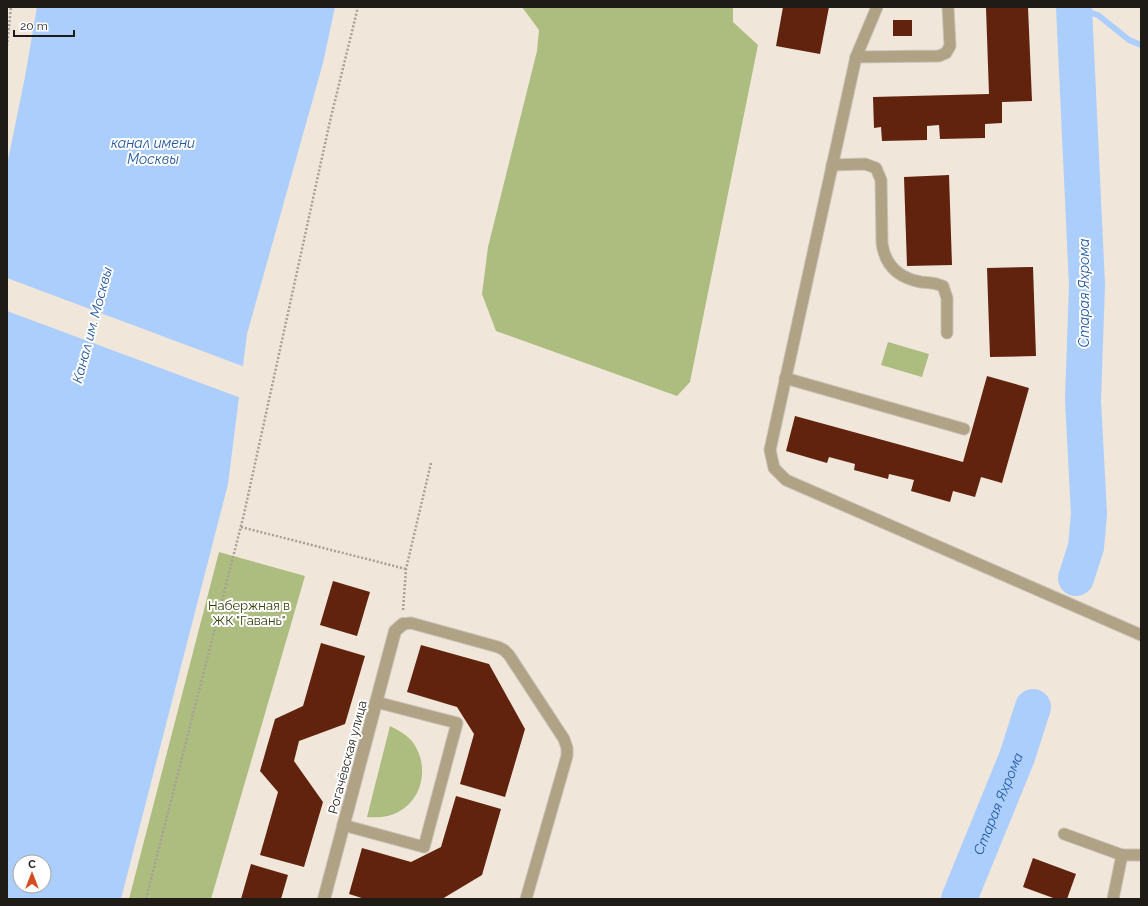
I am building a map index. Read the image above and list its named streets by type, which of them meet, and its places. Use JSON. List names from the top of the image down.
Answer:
{
  "streets": {
    "street": ["Рогачёвская улица"]
  },
  "water": ["канал имени Москвы", "Старая Яхрома", "Канал им. Москвы"],
  "parks": ["Набержная в ЖК \"Гавань\""],
  "scale_bar": "20 m",
  "north": "top"
}
